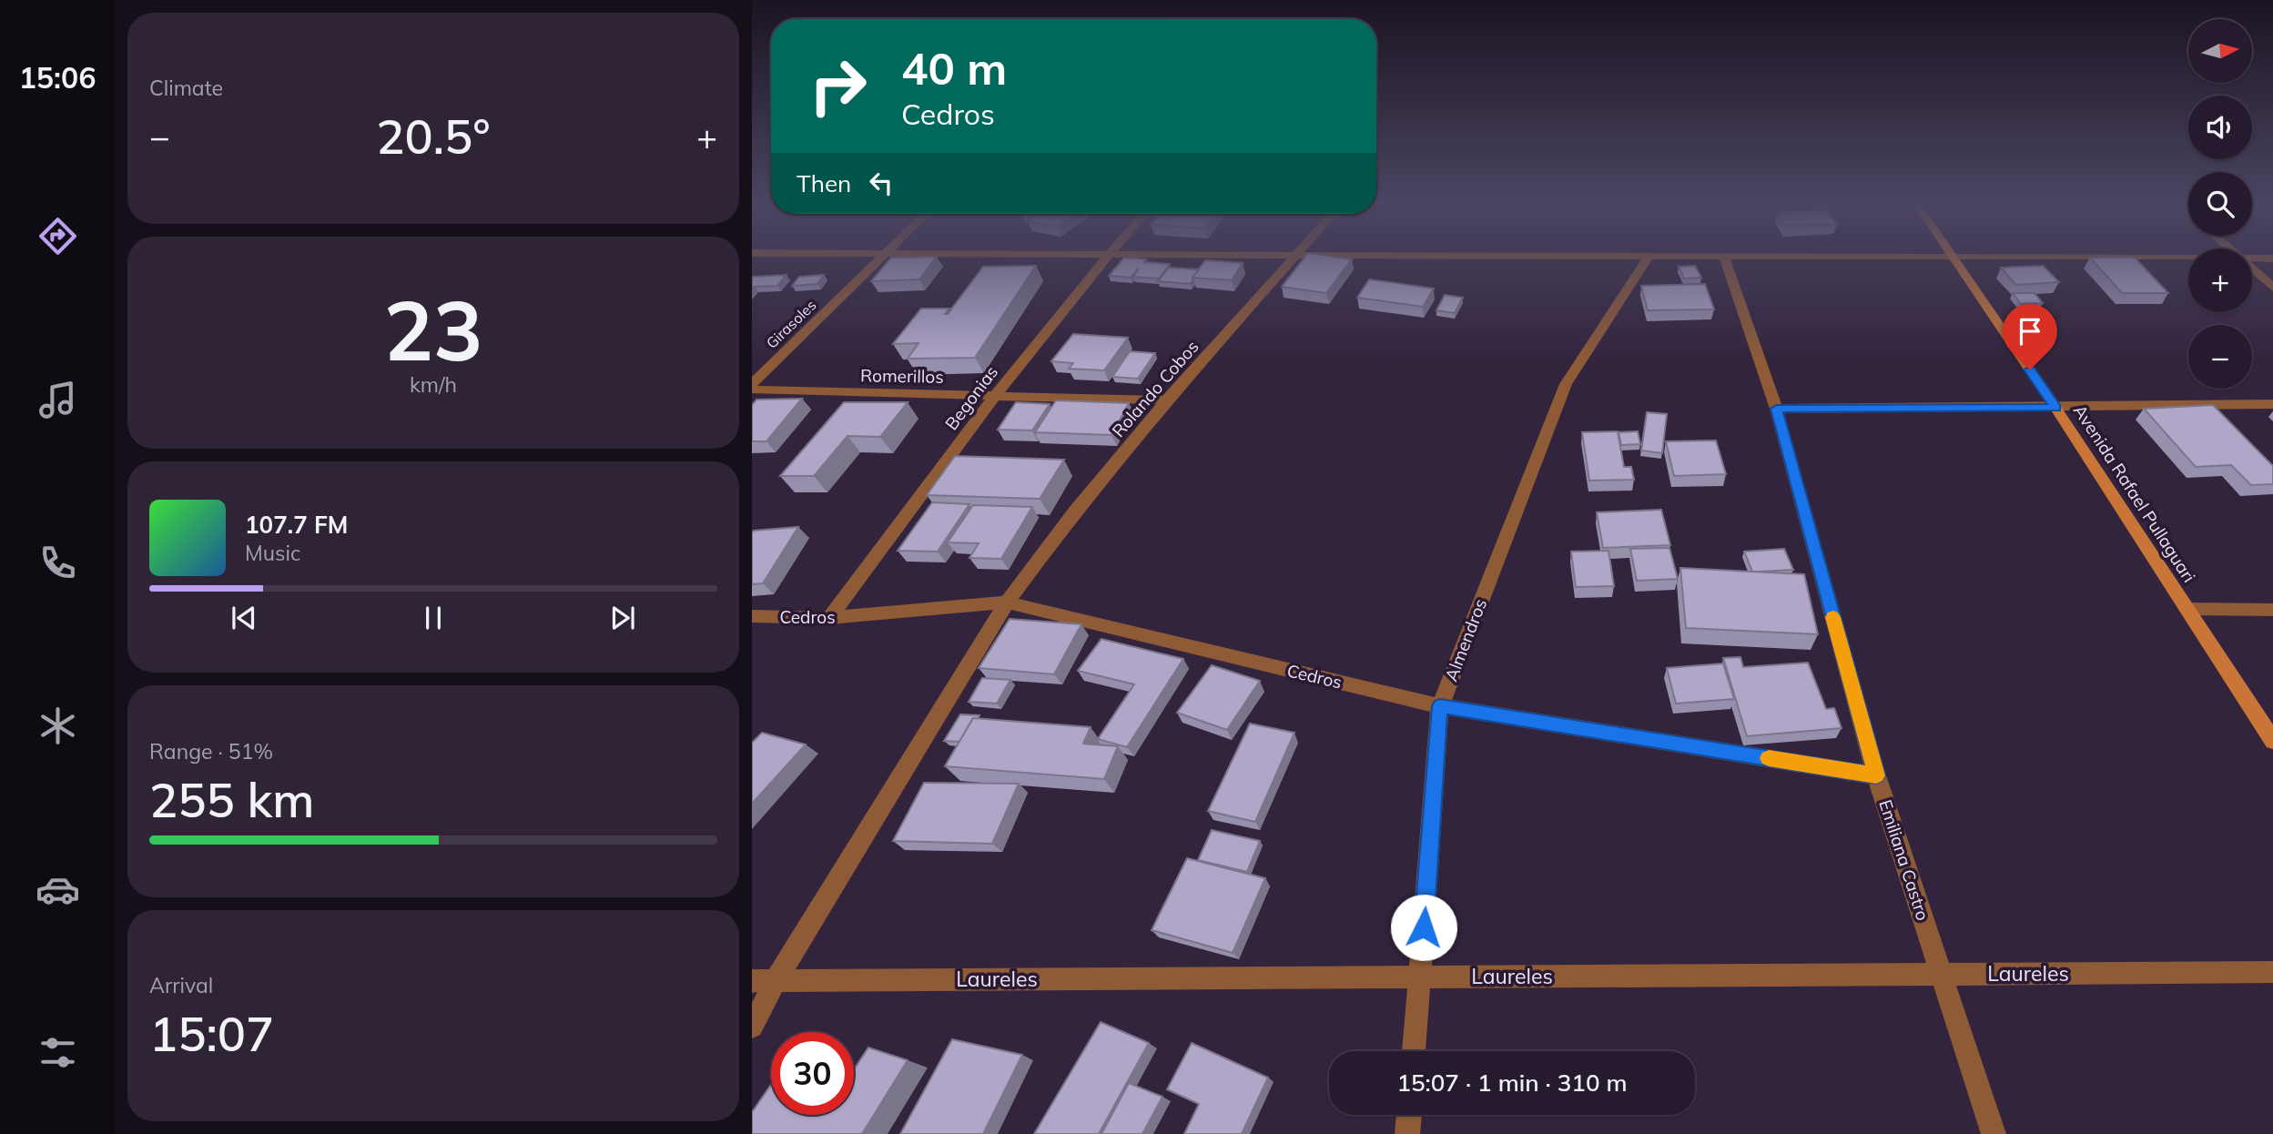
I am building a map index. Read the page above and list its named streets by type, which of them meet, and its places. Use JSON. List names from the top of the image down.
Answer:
{
  "streets": {
    "street": [
      "Girasoles",
      "Romerillos",
      "Rolando Cobos",
      "Begonias",
      "Avenida Rafael Pullaguari",
      "Cedros",
      "Almendros",
      "Emiliana Castro",
      "Laureles"
    ]
  },
  "crossings": [
    ["Romerillos", "Rolando Cobos"],
    ["Romerillos", "Begonias"],
    ["Rolando Cobos", "Cedros"],
    ["Rolando Cobos", "Laureles"],
    ["Begonias", "Cedros"],
    ["Cedros", "Almendros"],
    ["Cedros", "Emiliana Castro"],
    ["Almendros", "Laureles"],
    ["Emiliana Castro", "Laureles"]
  ],
  "north": "right",
  "page": {
    "tabs": "15:06",
    "tile": [
      "Climate",
      ["23", "km/h"],
      ["Range · 51%", "255 km"],
      ["Arrival", "15:07"]
    ],
    "map_buttons": ["+", "−"],
    "turn": ["40 m", "Cedros"],
    "heat": ["−", "20.5°", "+"],
    "then": "Then",
    "song": ["107.7 FM", "Music"],
    "limit": "30",
    "trip": "15:07 · 1 min · 310 m"
  }
}
